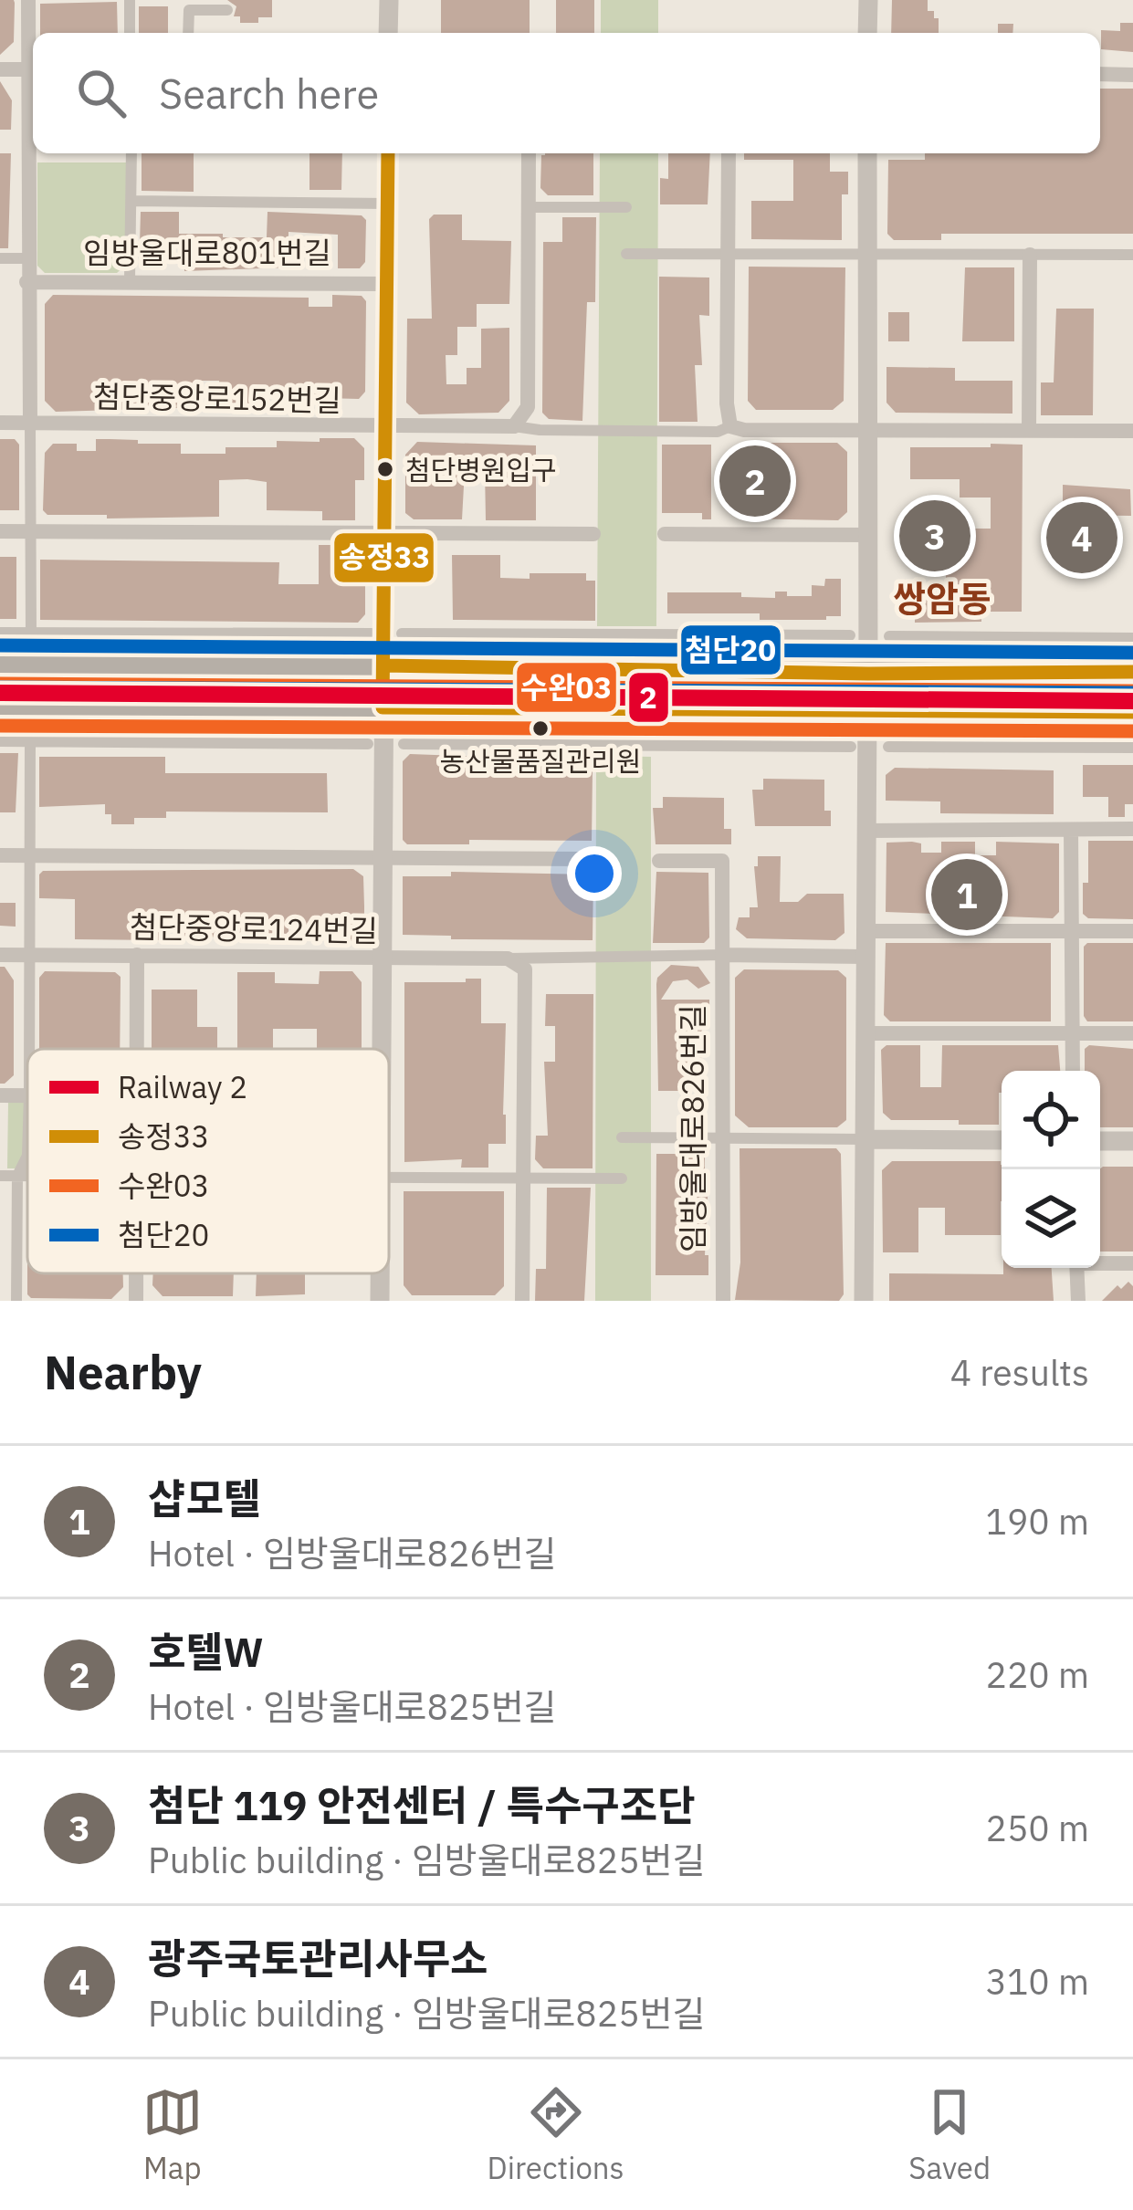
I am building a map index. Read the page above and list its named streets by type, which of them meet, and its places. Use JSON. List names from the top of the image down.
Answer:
{
  "streets": {
    "street": [
      "임방울대로801번길",
      "첨단중앙로152번길",
      "첨단중앙로124번길",
      "임방울대로826번길"
    ]
  },
  "districts": ["쌍암동"],
  "places": ["첨단병원입구", "농산물품질관리원"],
  "lines": [
    "transit line 송정33",
    "transit line 첨단20",
    "transit line 수완03",
    "rail line 2"
  ],
  "legend": [
    "Railway 2",
    "송정33",
    "수완03",
    "첨단20"
  ],
  "page": {
    "search": "Search here",
    "pins": [
      "2",
      "3",
      "4",
      "1"
    ],
    "heading": ["Nearby", "4 results"],
    "list": [
      {
        "mark": "1",
        "name": "샵모텔",
        "note": "Hotel · 임방울대로826번길",
        "value": "190 m"
      },
      {
        "mark": "2",
        "name": "호텔W",
        "note": "Hotel · 임방울대로825번길",
        "value": "220 m"
      },
      {
        "mark": "3",
        "name": "첨단 119 안전센터 / 특수구조단",
        "note": "Public building · 임방울대로825번길",
        "value": "250 m"
      },
      {
        "mark": "4",
        "name": "광주국토관리사무소",
        "note": "Public building · 임방울대로825번길",
        "value": "310 m"
      }
    ],
    "nav": ["Map", "Directions", "Saved"]
  }
}
